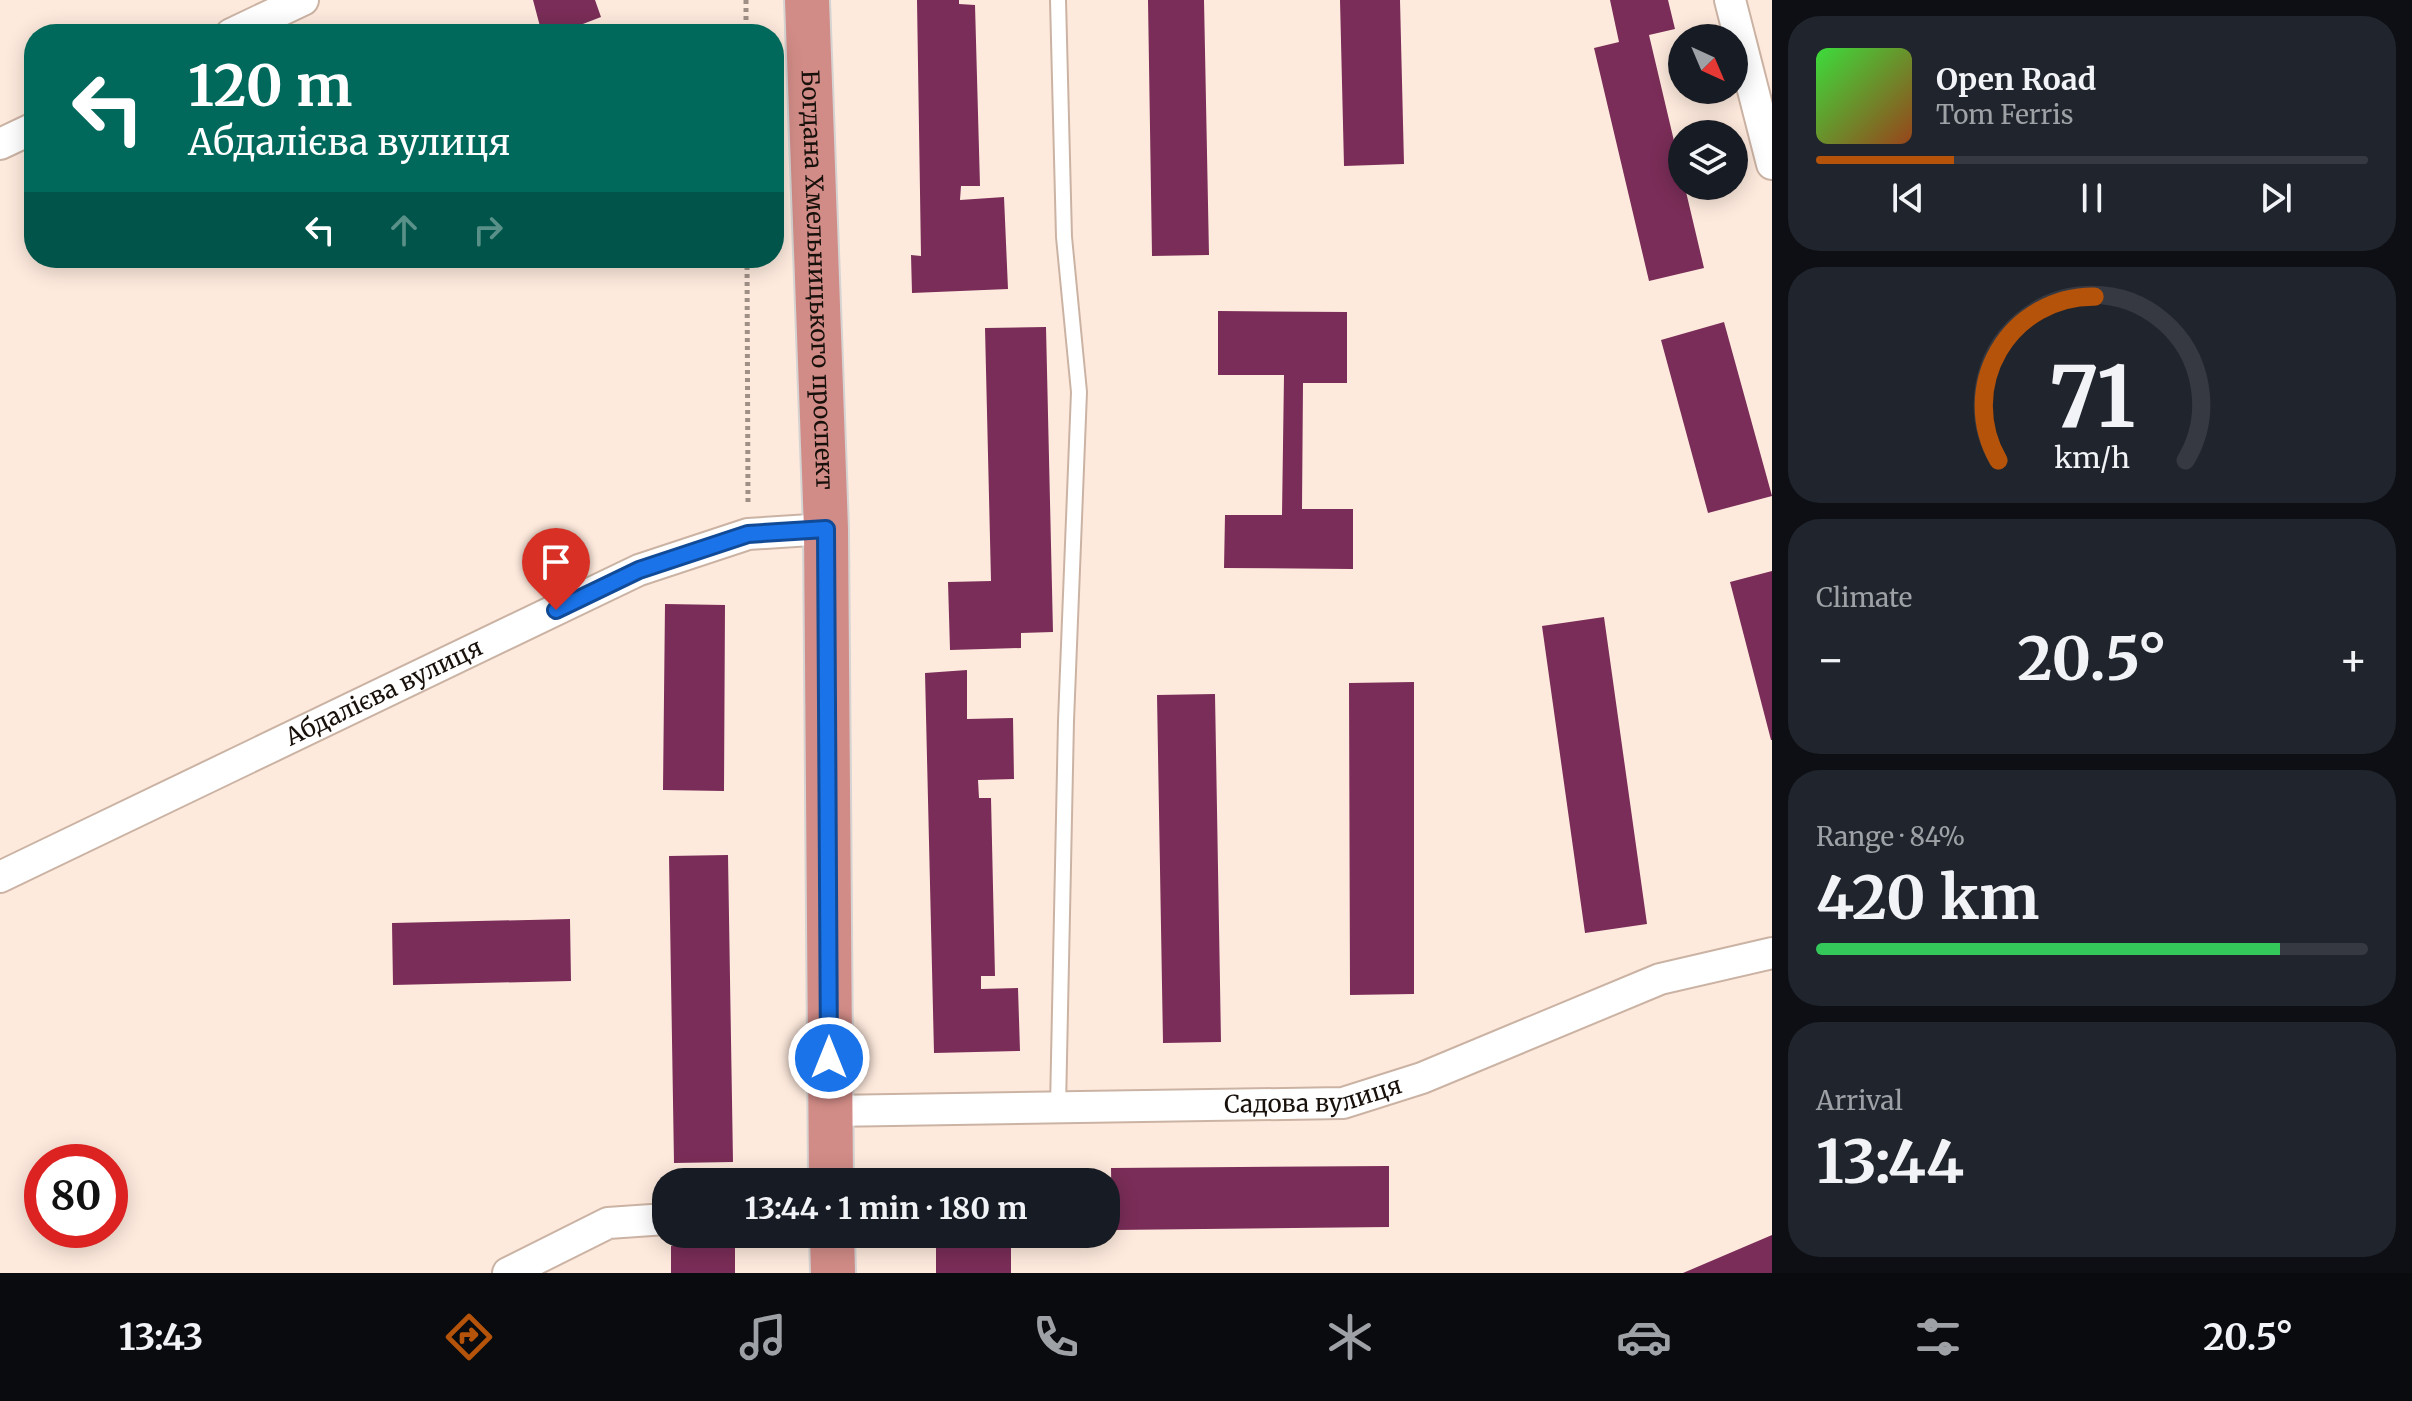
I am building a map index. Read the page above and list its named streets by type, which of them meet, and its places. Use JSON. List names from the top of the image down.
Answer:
{
  "streets": {
    "highway": ["Богдана Хмельницького проспект"],
    "street": ["Абдалієва вулиця", "Садова вулиця"]
  },
  "crossings": [
    ["Богдана Хмельницького проспект", "Абдалієва вулиця"],
    ["Богдана Хмельницького проспект", "Садова вулиця"]
  ],
  "north": "bottom right",
  "page": {
    "turn": ["120 m", "Абдалієва вулиця"],
    "song": ["Open Road", "Tom Ferris"],
    "tile": [
      "Climate",
      ["Range · 84%", "420 km"],
      ["Arrival", "13:44"]
    ],
    "heat": ["−", "20.5°", "+"],
    "limit": "80",
    "trip": "13:44 · 1 min · 180 m",
    "tabs": ["13:43", "20.5°"],
    "gauge": ["71", "km/h"]
  }
}
